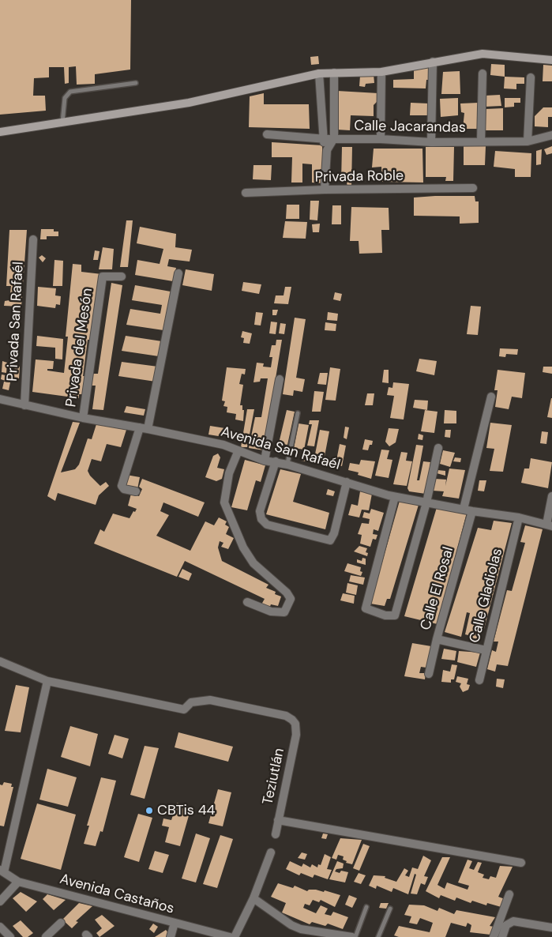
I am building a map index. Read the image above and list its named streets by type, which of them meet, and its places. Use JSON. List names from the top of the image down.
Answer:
{
  "streets": {
    "street": [
      "Calle Jacarandas",
      "Privada Roble",
      "Privada San Rafaél",
      "Privada del Mesón",
      "Avenida San Rafaél",
      "Calle El Rosal",
      "Calle Gladiolas",
      "Teziutlán",
      "Avenida Castaños"
    ]
  },
  "crossings": [
    ["Privada San Rafaél", "Avenida San Rafaél"],
    ["Privada del Mesón", "Avenida San Rafaél"],
    ["Avenida San Rafaél", "Calle El Rosal"],
    ["Avenida San Rafaél", "Calle Gladiolas"]
  ],
  "places": ["CBTis 44"]
}
